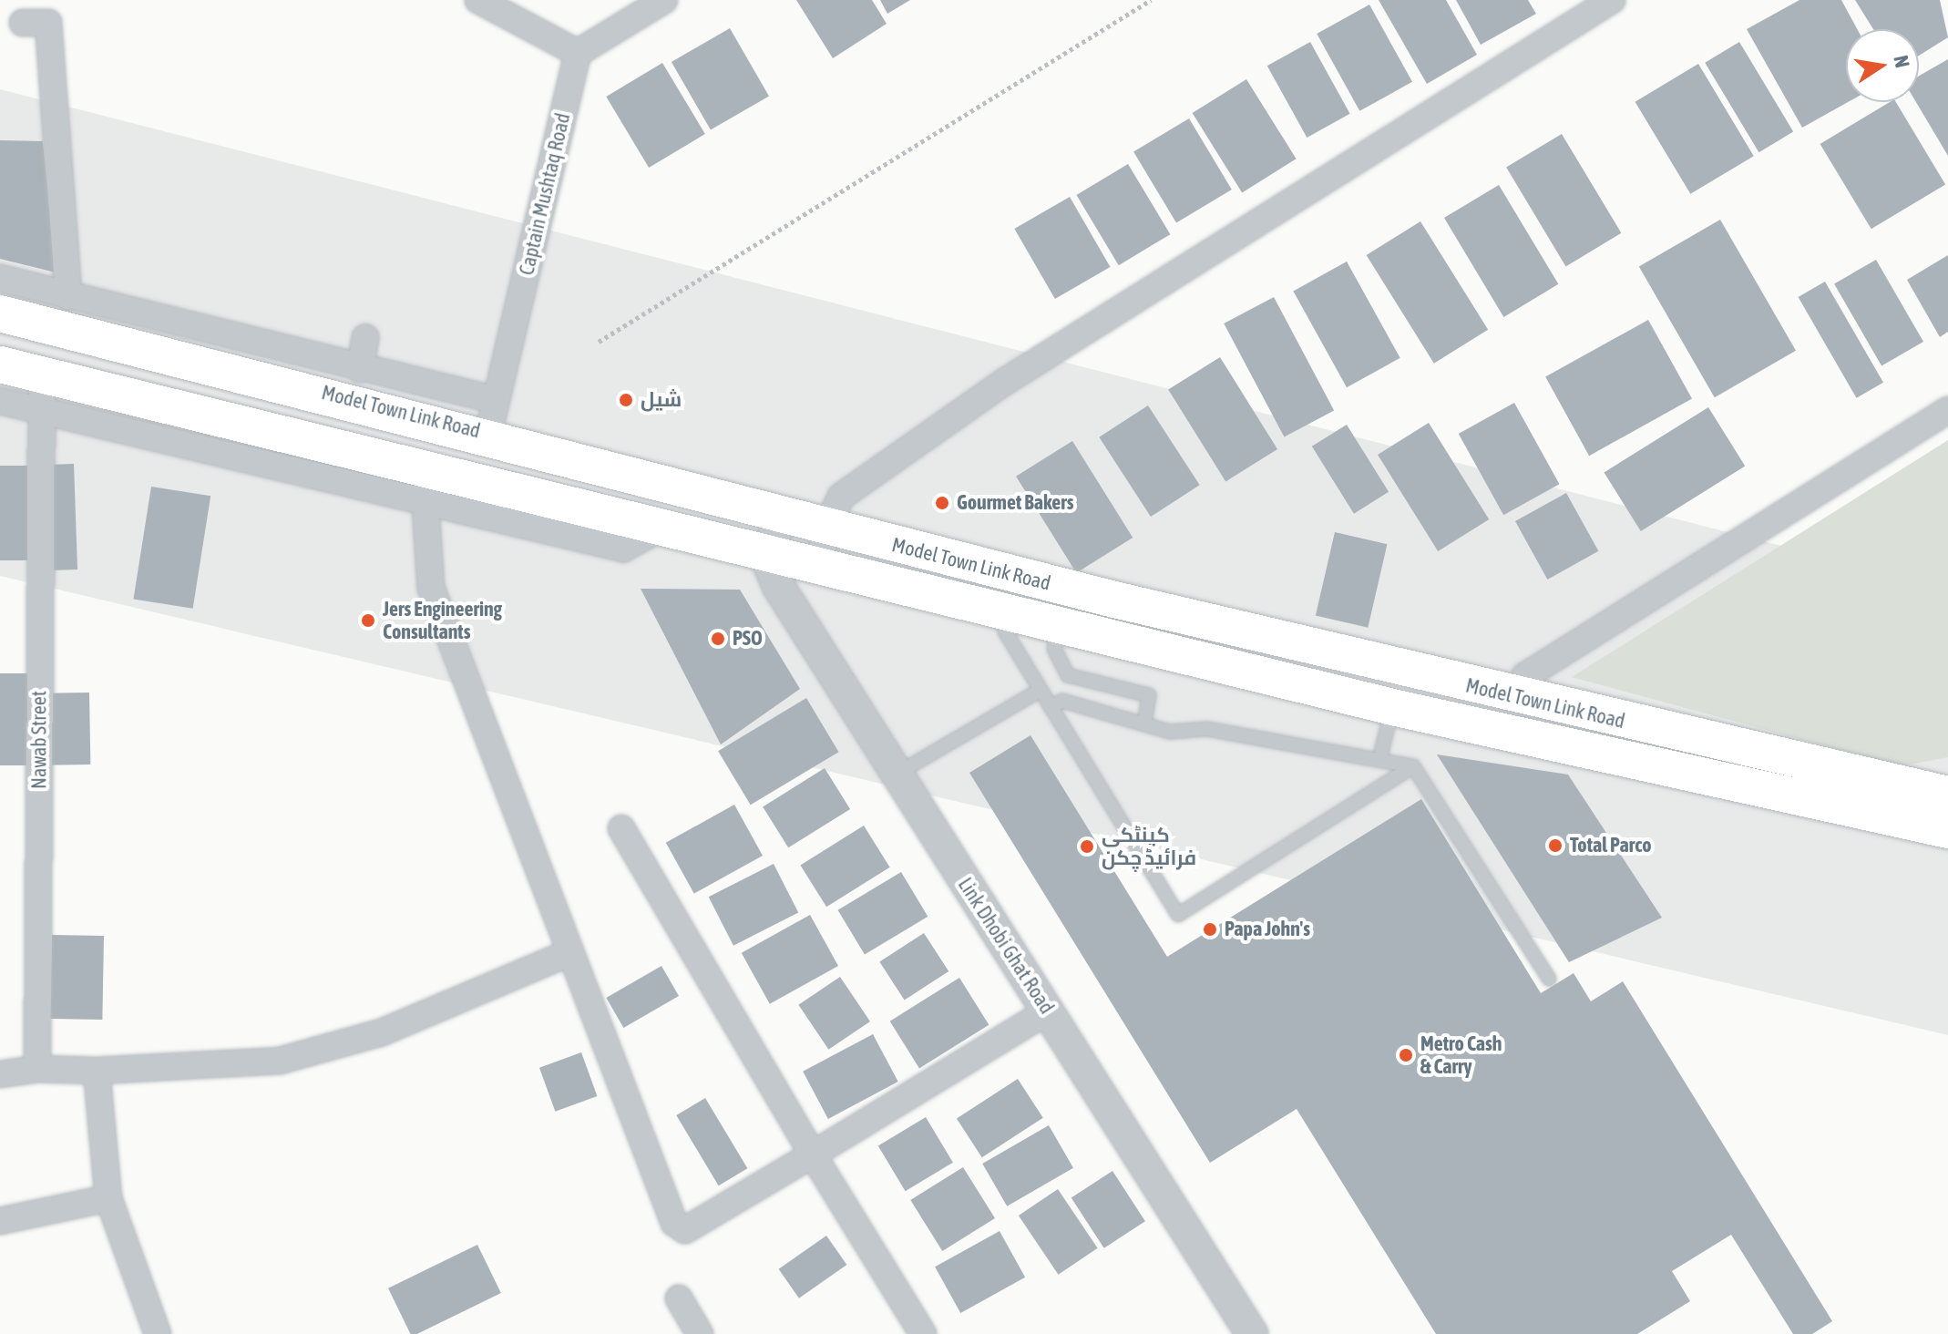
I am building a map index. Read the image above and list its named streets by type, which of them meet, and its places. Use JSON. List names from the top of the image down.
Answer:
{
  "streets": {
    "main road": ["Model Town Link Road"],
    "street": ["Captain Mushtaq Road", "Nawab Street", "Link Dhobi Ghat Road"]
  },
  "crossings": [
    ["Captain Mushtaq Road", "Model Town Link Road"],
    ["Model Town Link Road", "Nawab Street"],
    ["Model Town Link Road", "Link Dhobi Ghat Road"]
  ],
  "places": [
    "شیل",
    "Gourmet Bakers",
    "Jers Engineering Consultants",
    "PSO",
    "Total Parco",
    "کینٹکی فرائیڈ چکن",
    "Papa John's",
    "Metro Cash & Carry"
  ],
  "north": "right"
}
